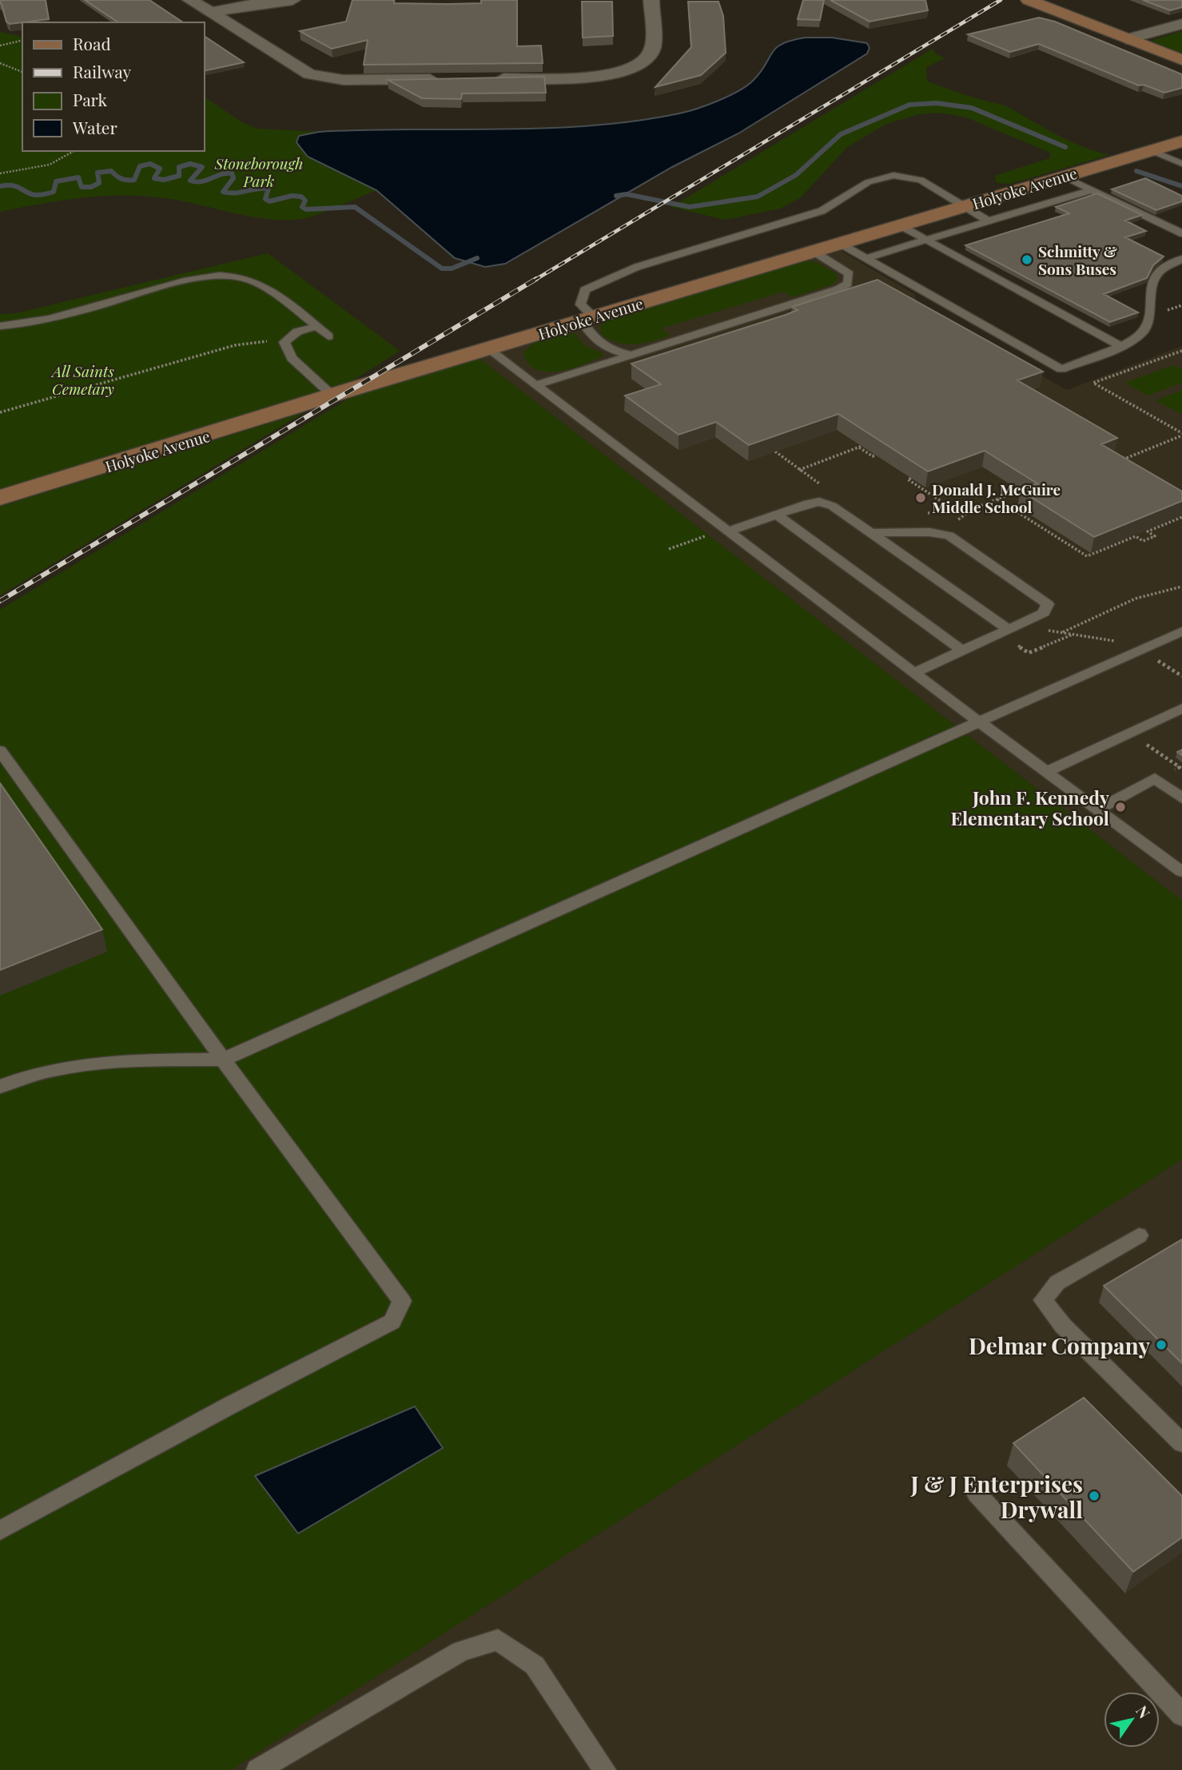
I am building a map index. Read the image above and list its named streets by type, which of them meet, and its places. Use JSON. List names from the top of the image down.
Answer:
{
  "streets": {
    "street": ["Holyoke Avenue"]
  },
  "parks": ["Stoneborough Park", "All Saints Cemetary"],
  "places": [
    "Schmitty & Sons Buses",
    "Donald J. McGuire Middle School",
    "John F. Kennedy Elementary School",
    "Delmar Company",
    "J & J Enterprises Drywall"
  ],
  "legend": [
    "Road",
    "Railway",
    "Park",
    "Water"
  ],
  "north": "top right"
}
